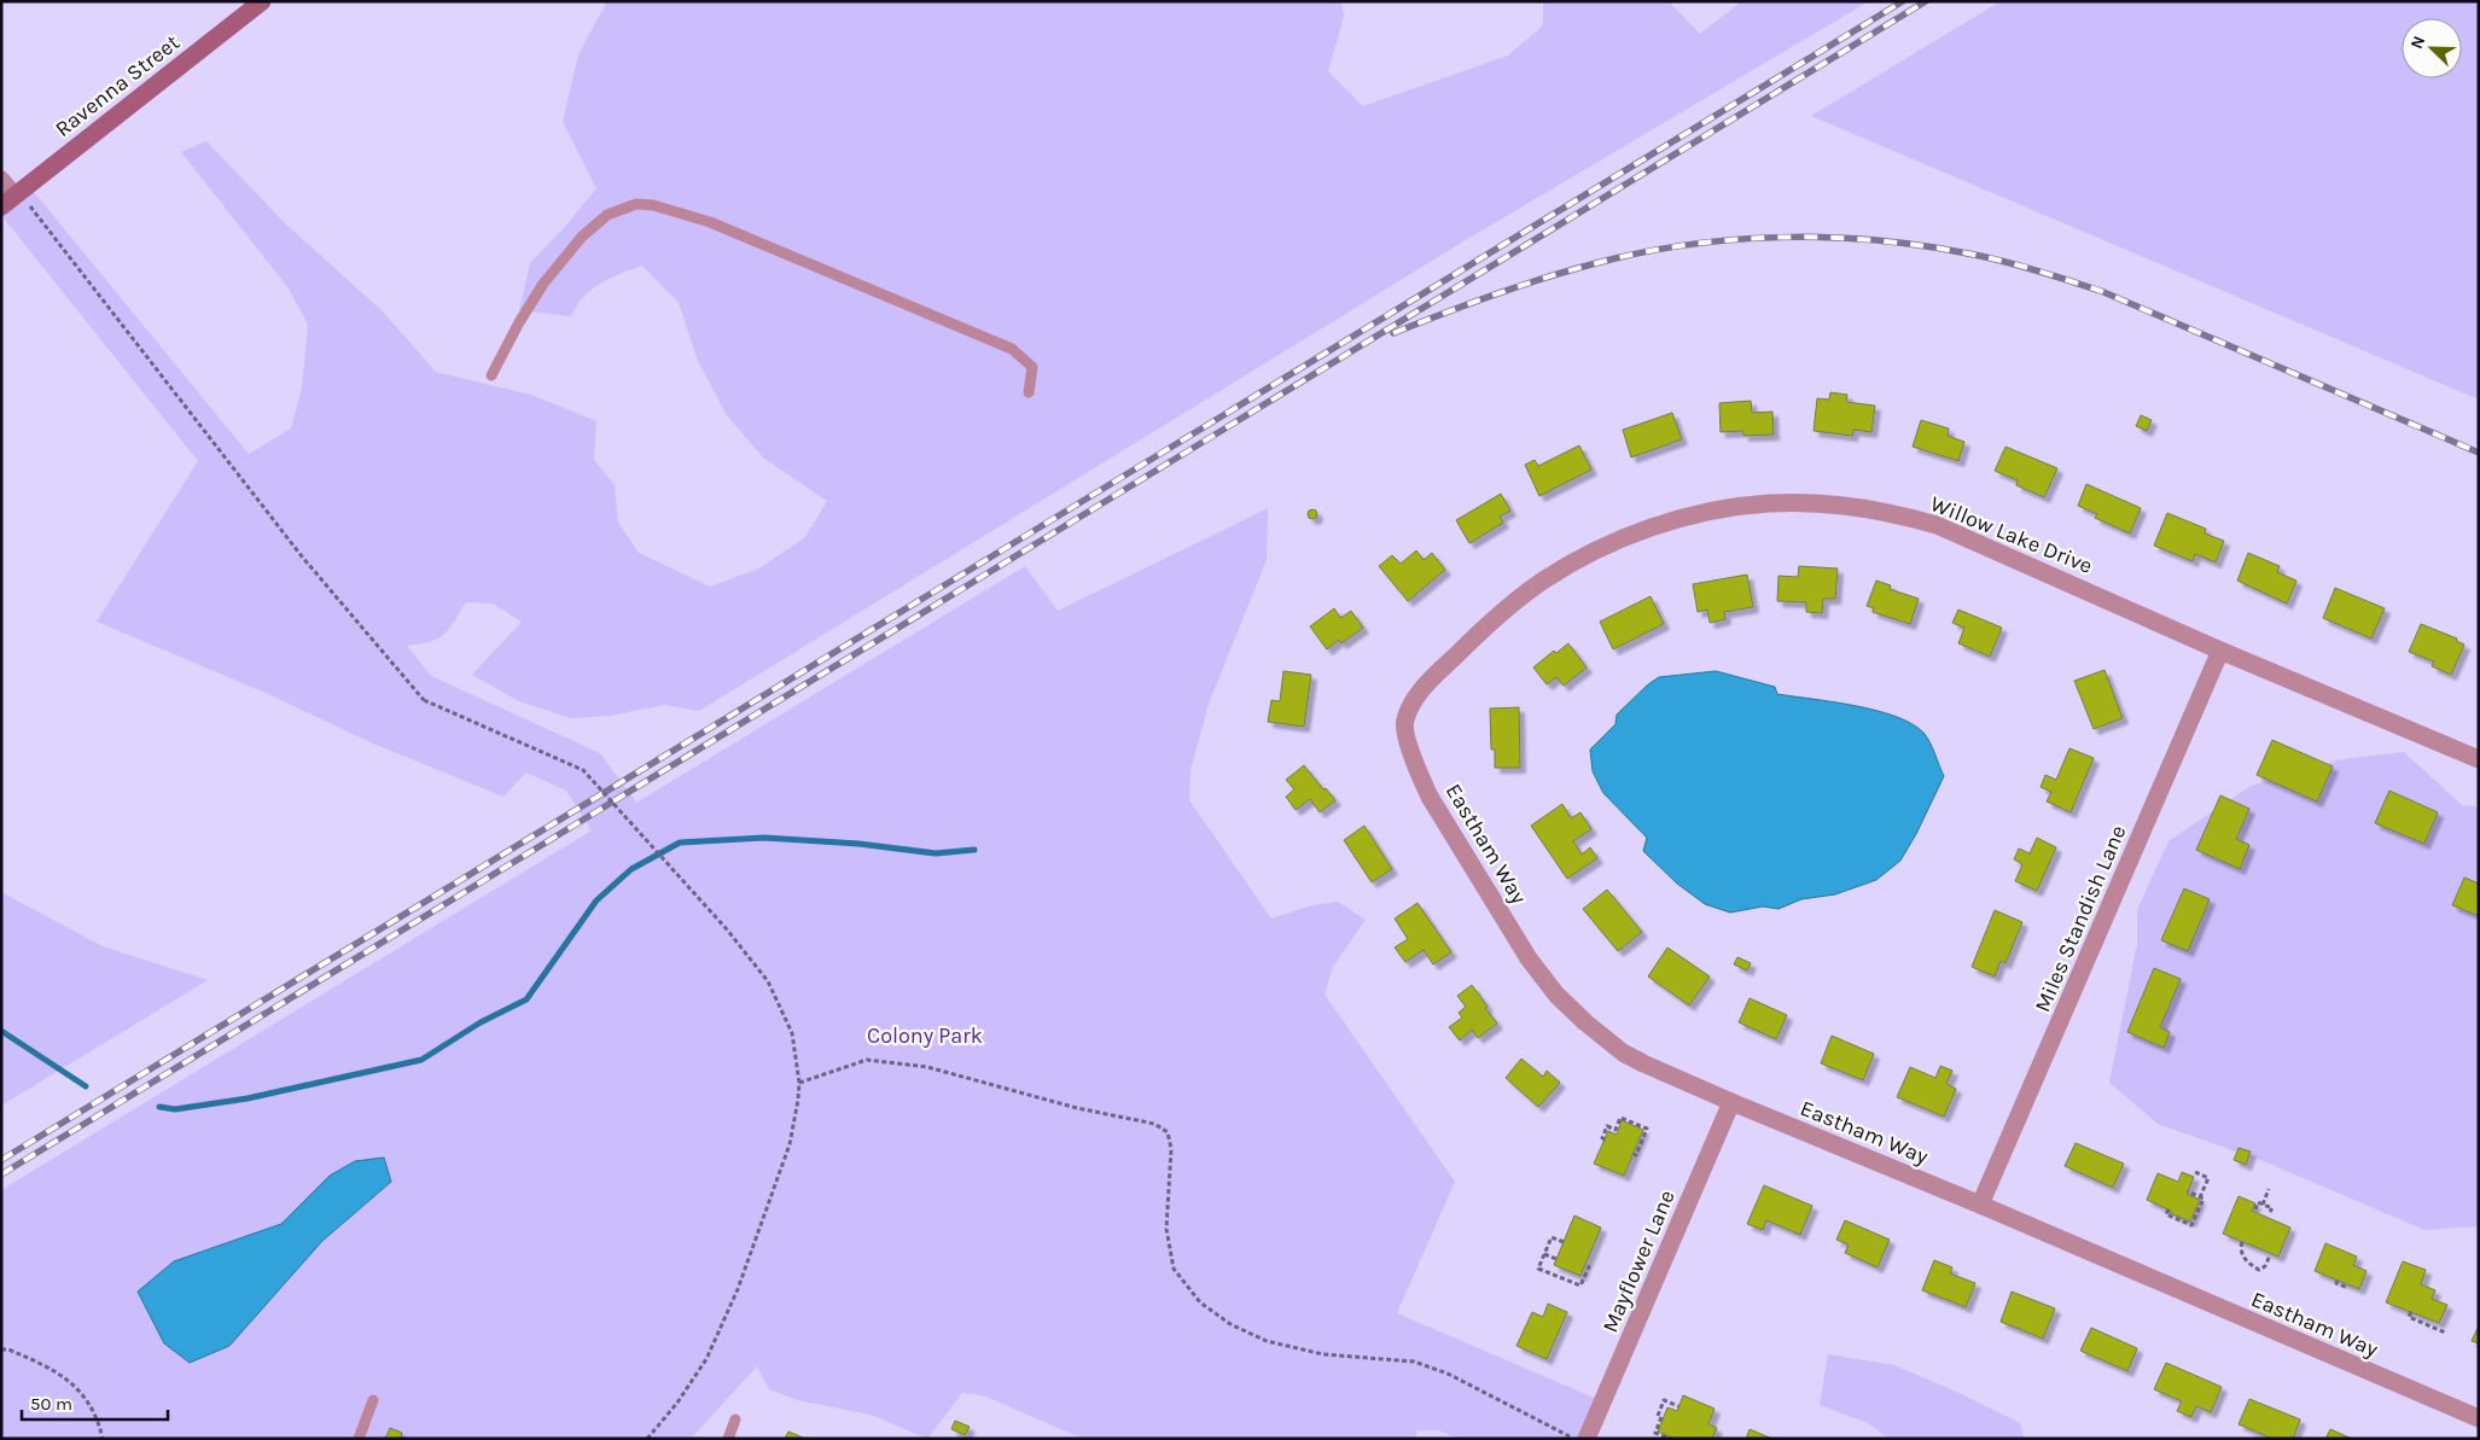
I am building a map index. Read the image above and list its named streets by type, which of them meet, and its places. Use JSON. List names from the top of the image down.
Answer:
{
  "streets": {
    "street": [
      "Ravenna Street",
      "Willow Lake Drive",
      "Eastham Way",
      "Miles Standish Lane",
      "Mayflower Lane"
    ]
  },
  "crossings": [
    ["Willow Lake Drive", "Eastham Way"],
    ["Willow Lake Drive", "Miles Standish Lane"],
    ["Eastham Way", "Miles Standish Lane"],
    ["Eastham Way", "Mayflower Lane"]
  ],
  "parks": ["Colony Park"],
  "scale_bar": "50 m",
  "north": "top left"
}
